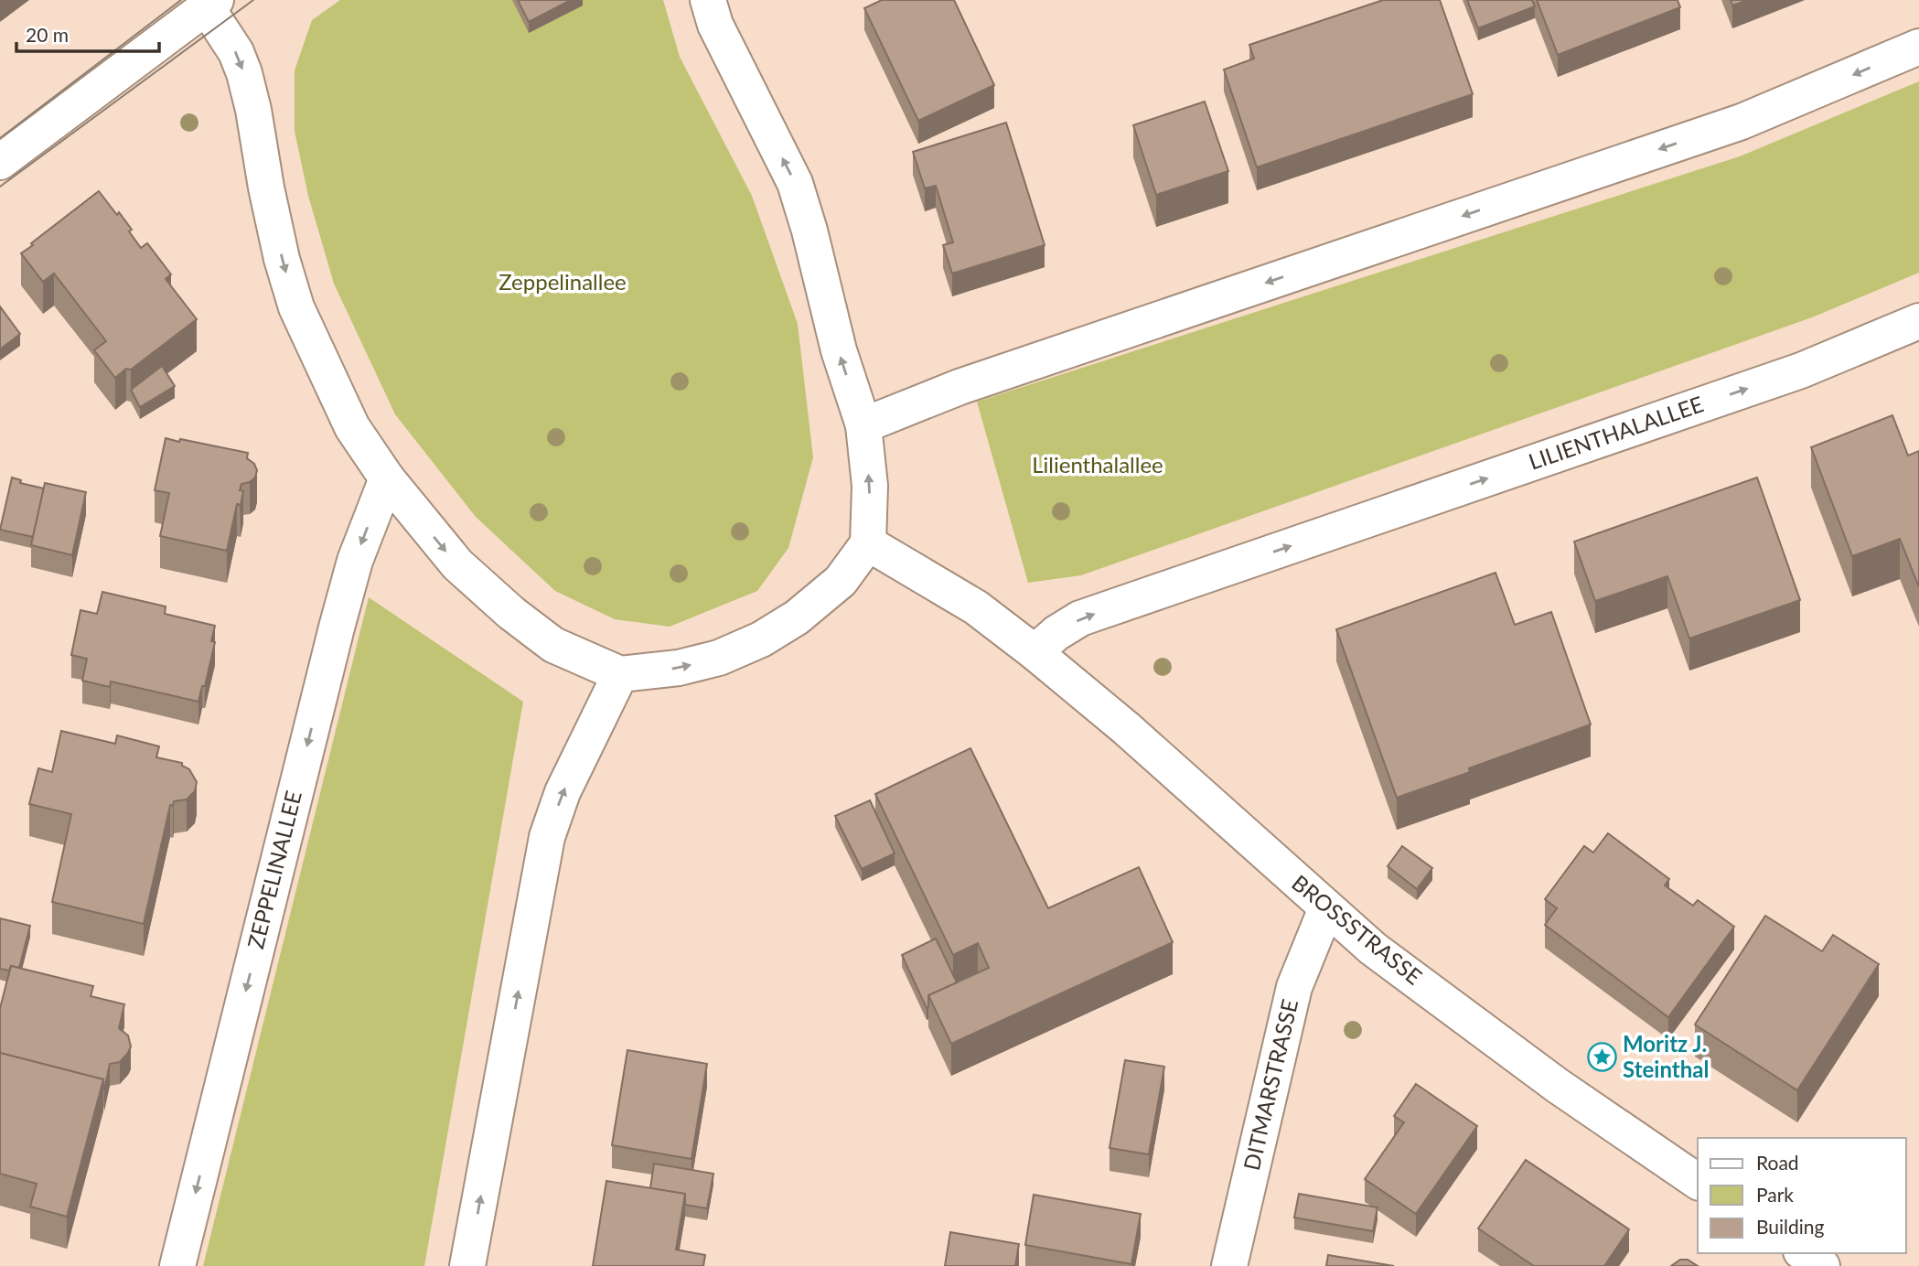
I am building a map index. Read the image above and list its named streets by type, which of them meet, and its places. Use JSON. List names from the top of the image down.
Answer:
{
  "streets": {
    "street": [
      "LILIENTHALALLEE",
      "ZEPPELINALLEE",
      "BROSSSTRASSE",
      "DITMARSTRASSE"
    ]
  },
  "crossings": [
    ["LILIENTHALALLEE", "BROSSSTRASSE"],
    ["BROSSSTRASSE", "DITMARSTRASSE"]
  ],
  "parks": ["Zeppelinallee", "Lilienthalallee"],
  "places": {
    "place": ["Moritz J. Steinthal"]
  },
  "legend": ["Road", "Park", "Building"],
  "scale_bar": "20 m"
}
